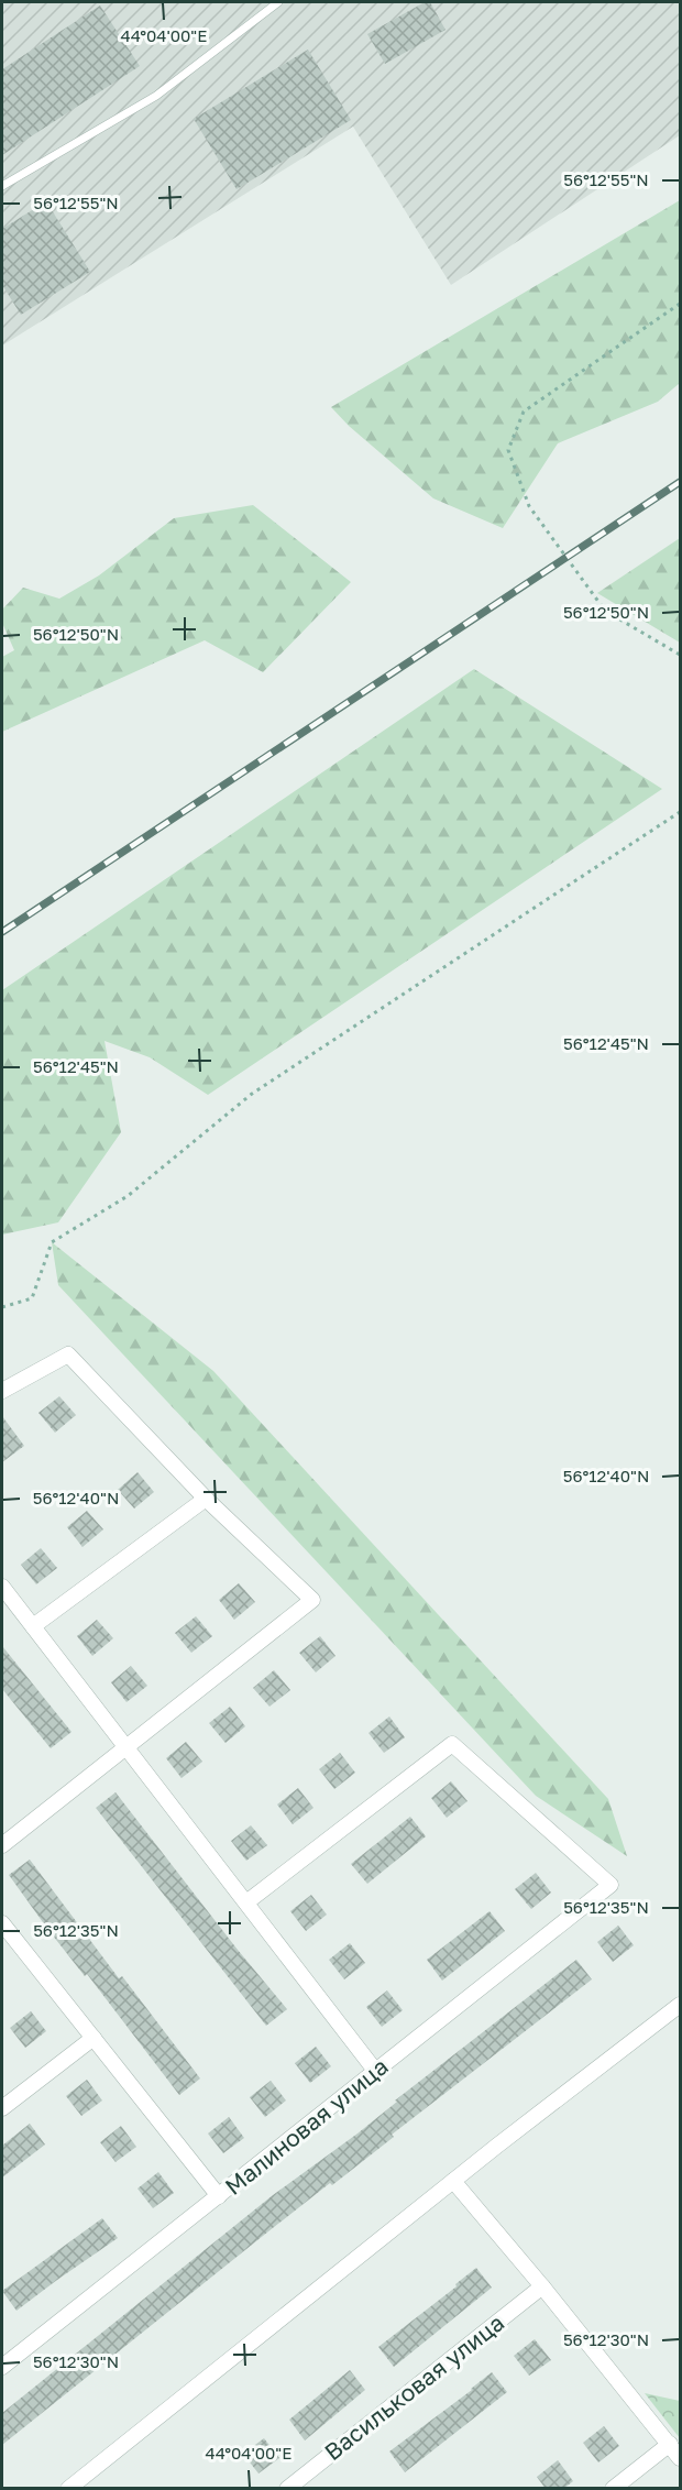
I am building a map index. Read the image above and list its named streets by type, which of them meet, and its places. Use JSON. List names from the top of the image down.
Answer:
{
  "streets": {
    "street": ["Малиновая улица", "Васильковая улица"]
  },
  "coordinates": [
    "44°04'00\"E",
    "56°12'55\"N",
    "56°12'50\"N",
    "56°12'45\"N",
    "56°12'40\"N",
    "56°12'35\"N",
    "56°12'30\"N"
  ]
}
